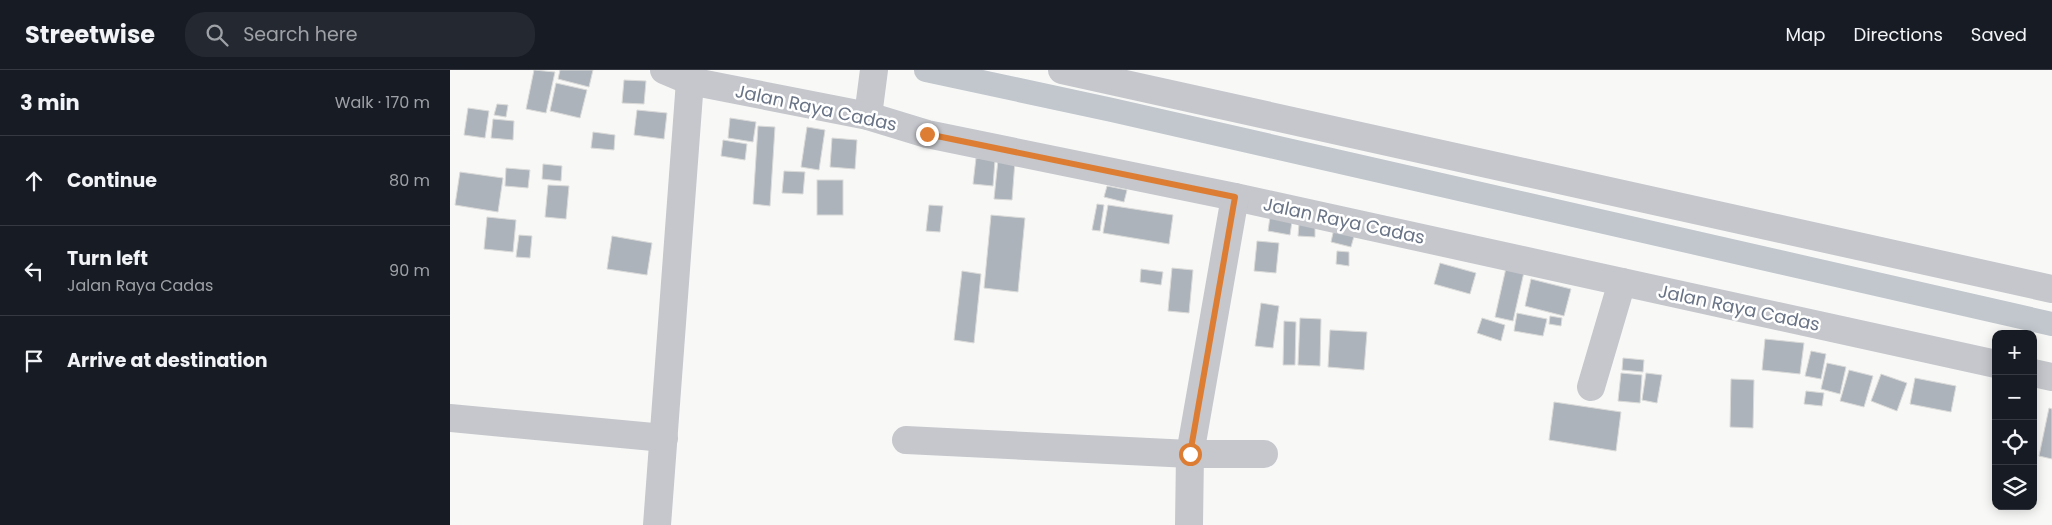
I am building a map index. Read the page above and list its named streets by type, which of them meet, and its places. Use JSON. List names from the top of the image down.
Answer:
{
  "streets": {
    "street": ["Jalan Raya Cadas"]
  },
  "page": {
    "header": "Streetwise",
    "search": "Search here",
    "nav": ["Map", "Directions", "Saved"],
    "heading": ["3 min", "Walk · 170 m"],
    "list": [
      ["Continue", "80 m"],
      ["Turn left", "Jalan Raya Cadas", "90 m"],
      "Arrive at destination"
    ],
    "map_buttons": ["+", "−"]
  }
}
